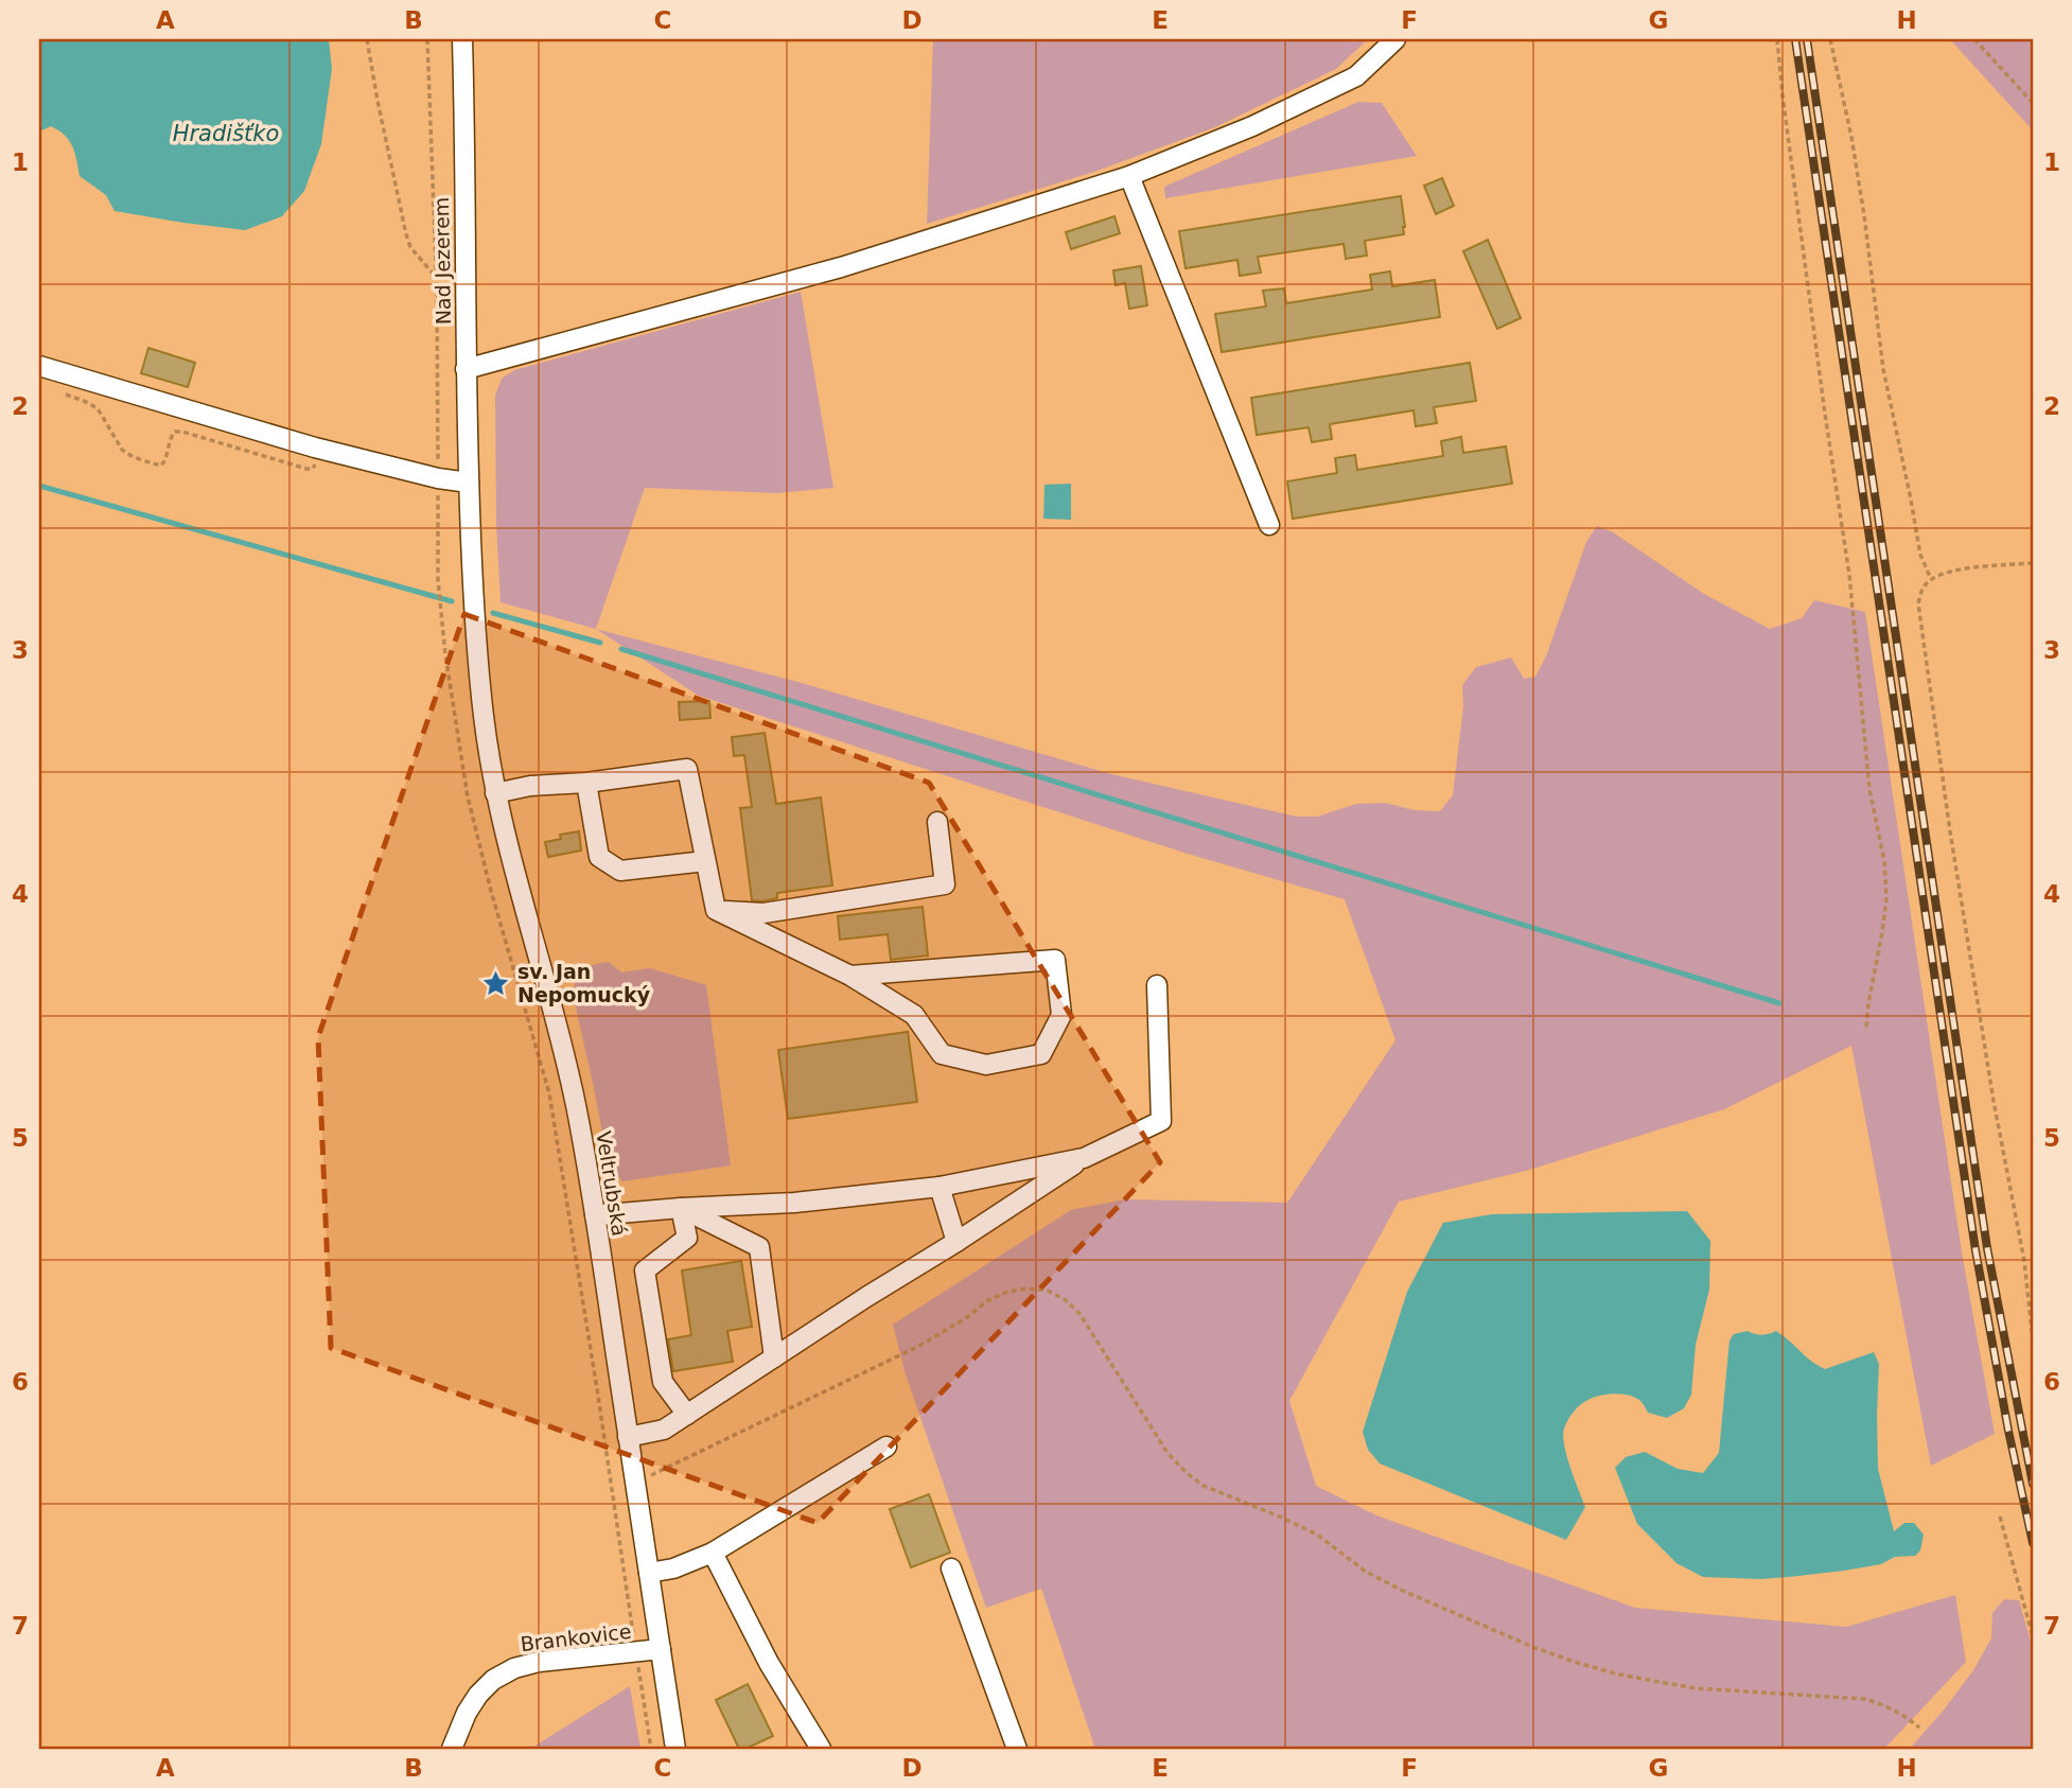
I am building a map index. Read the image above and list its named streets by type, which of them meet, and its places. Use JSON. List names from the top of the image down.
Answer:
{
  "streets": {
    "street": ["Nad Jezerem", "Veltrubská", "Brankovice"]
  },
  "crossings": [
    ["Nad Jezerem", "Veltrubská"],
    ["Veltrubská", "Brankovice"]
  ],
  "water": ["Hradišťko"],
  "places": {
    "place": ["sv. Jan Nepomucký"]
  },
  "grid": {
    "columns": [
      "A",
      "B",
      "C",
      "D",
      "E",
      "F",
      "G",
      "H"
    ],
    "rows": [
      "1",
      "2",
      "3",
      "4",
      "5",
      "6",
      "7"
    ]
  }
}
